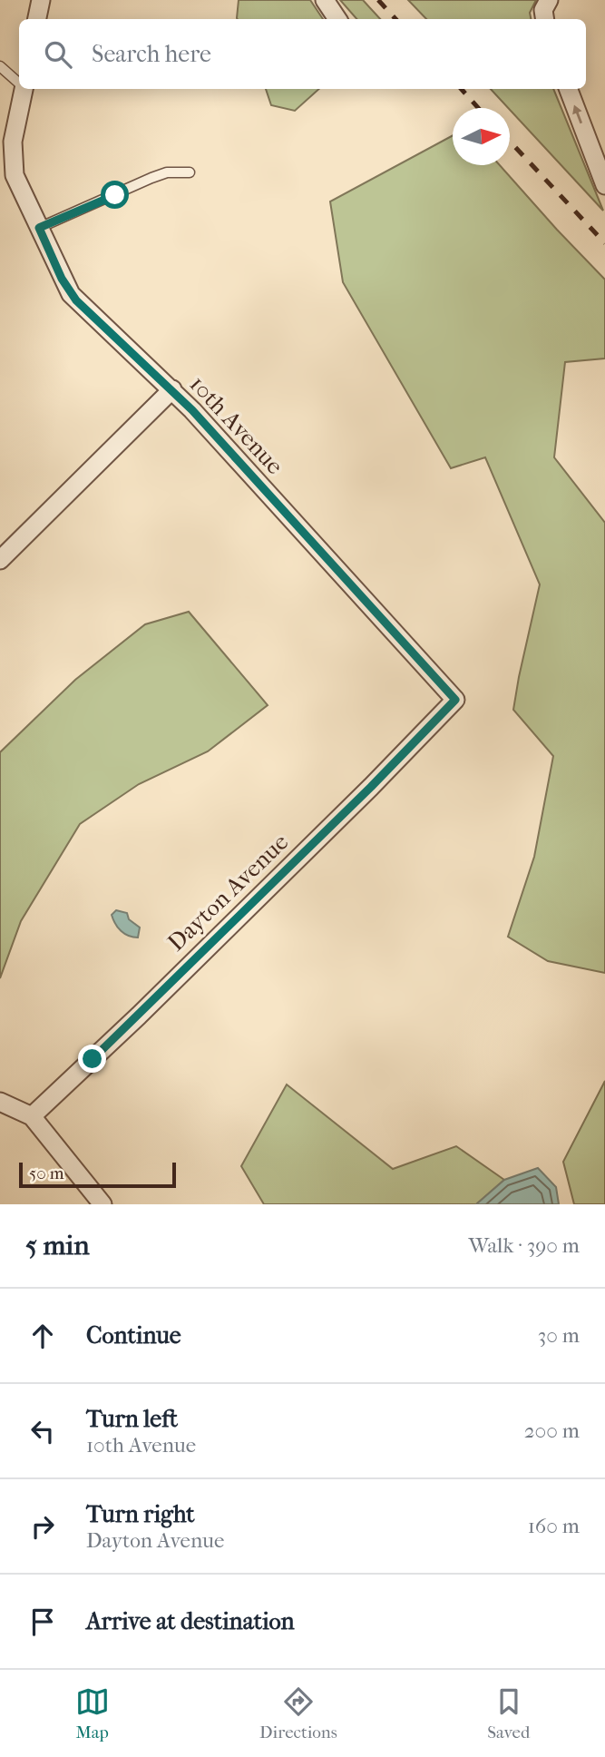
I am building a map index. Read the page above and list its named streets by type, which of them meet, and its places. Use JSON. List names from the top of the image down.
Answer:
{
  "streets": {
    "street": ["10th Avenue", "Dayton Avenue"]
  },
  "crossings": [
    ["10th Avenue", "Dayton Avenue"]
  ],
  "scale_bar": "50 m",
  "north": "right",
  "page": {
    "search": "Search here",
    "scale": "50 m",
    "heading": ["5 min", "Walk · 390 m"],
    "list": [
      ["Continue", "30 m"],
      ["Turn left", "10th Avenue", "200 m"],
      ["Turn right", "Dayton Avenue", "160 m"],
      "Arrive at destination"
    ],
    "nav": ["Map", "Directions", "Saved"]
  }
}
